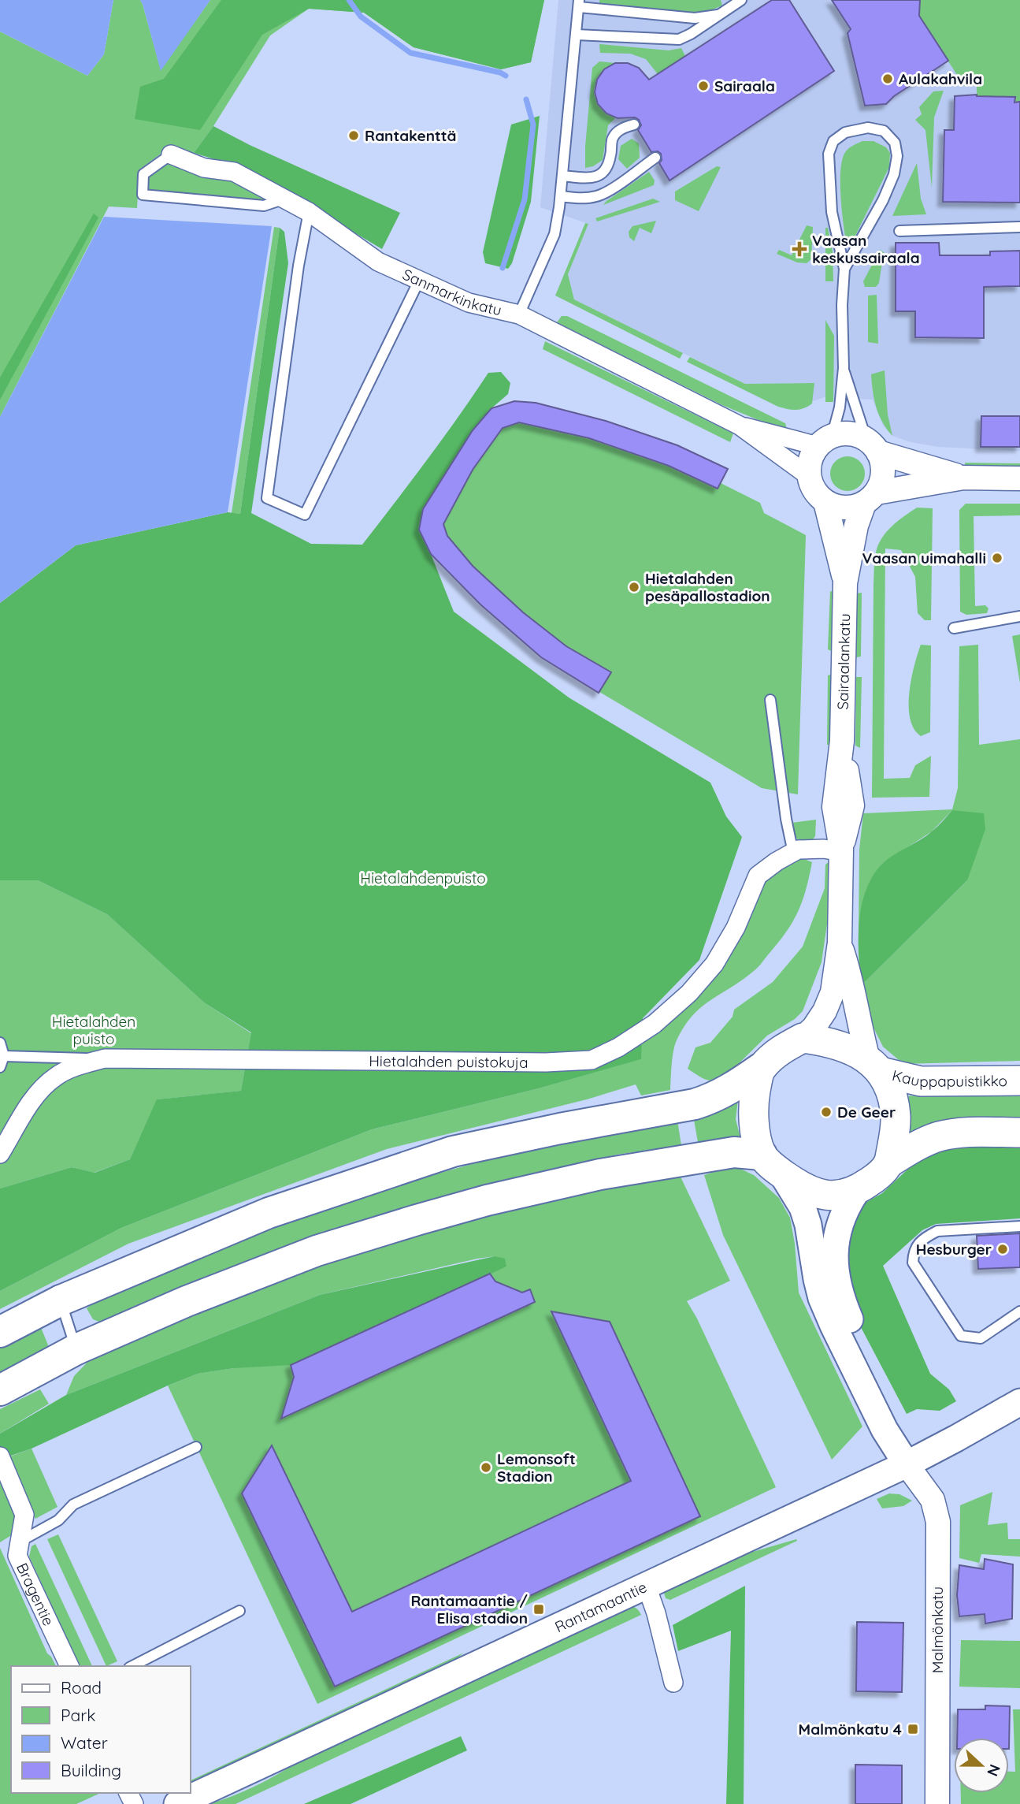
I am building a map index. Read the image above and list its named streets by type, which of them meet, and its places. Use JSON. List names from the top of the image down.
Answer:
{
  "streets": {
    "main road": ["Kauppapuistikko", "Rantamaantie", "Malmönkatu"],
    "street": [
      "Sanmarkinkatu",
      "Sairaalankatu",
      "Hietalahden puistokuja",
      "Bragentie"
    ]
  },
  "crossings": [
    ["Sanmarkinkatu", "Sairaalankatu"],
    ["Sairaalankatu", "Hietalahden puistokuja"],
    ["Sairaalankatu", "Kauppapuistikko"],
    ["Sairaalankatu", "Malmönkatu"],
    ["Kauppapuistikko", "Malmönkatu"],
    ["Rantamaantie", "Malmönkatu"]
  ],
  "parks": ["Hietalahdenpuisto", "Hietalahden puisto"],
  "places": {
    "other": [
      "Aulakahvila",
      "Sairaala",
      "Rantakenttä",
      "Vaasan uimahalli",
      "Hietalahden pesäpallostadion",
      "De Geer",
      "Hesburger",
      "Lemonsoft Stadion"
    ],
    "health": ["Vaasan keskussairaala"],
    "transit": ["Rantamaantie / Elisa stadion", "Malmönkatu 4"]
  },
  "legend": [
    "Road",
    "Park",
    "Water",
    "Building"
  ],
  "north": "right"
}
